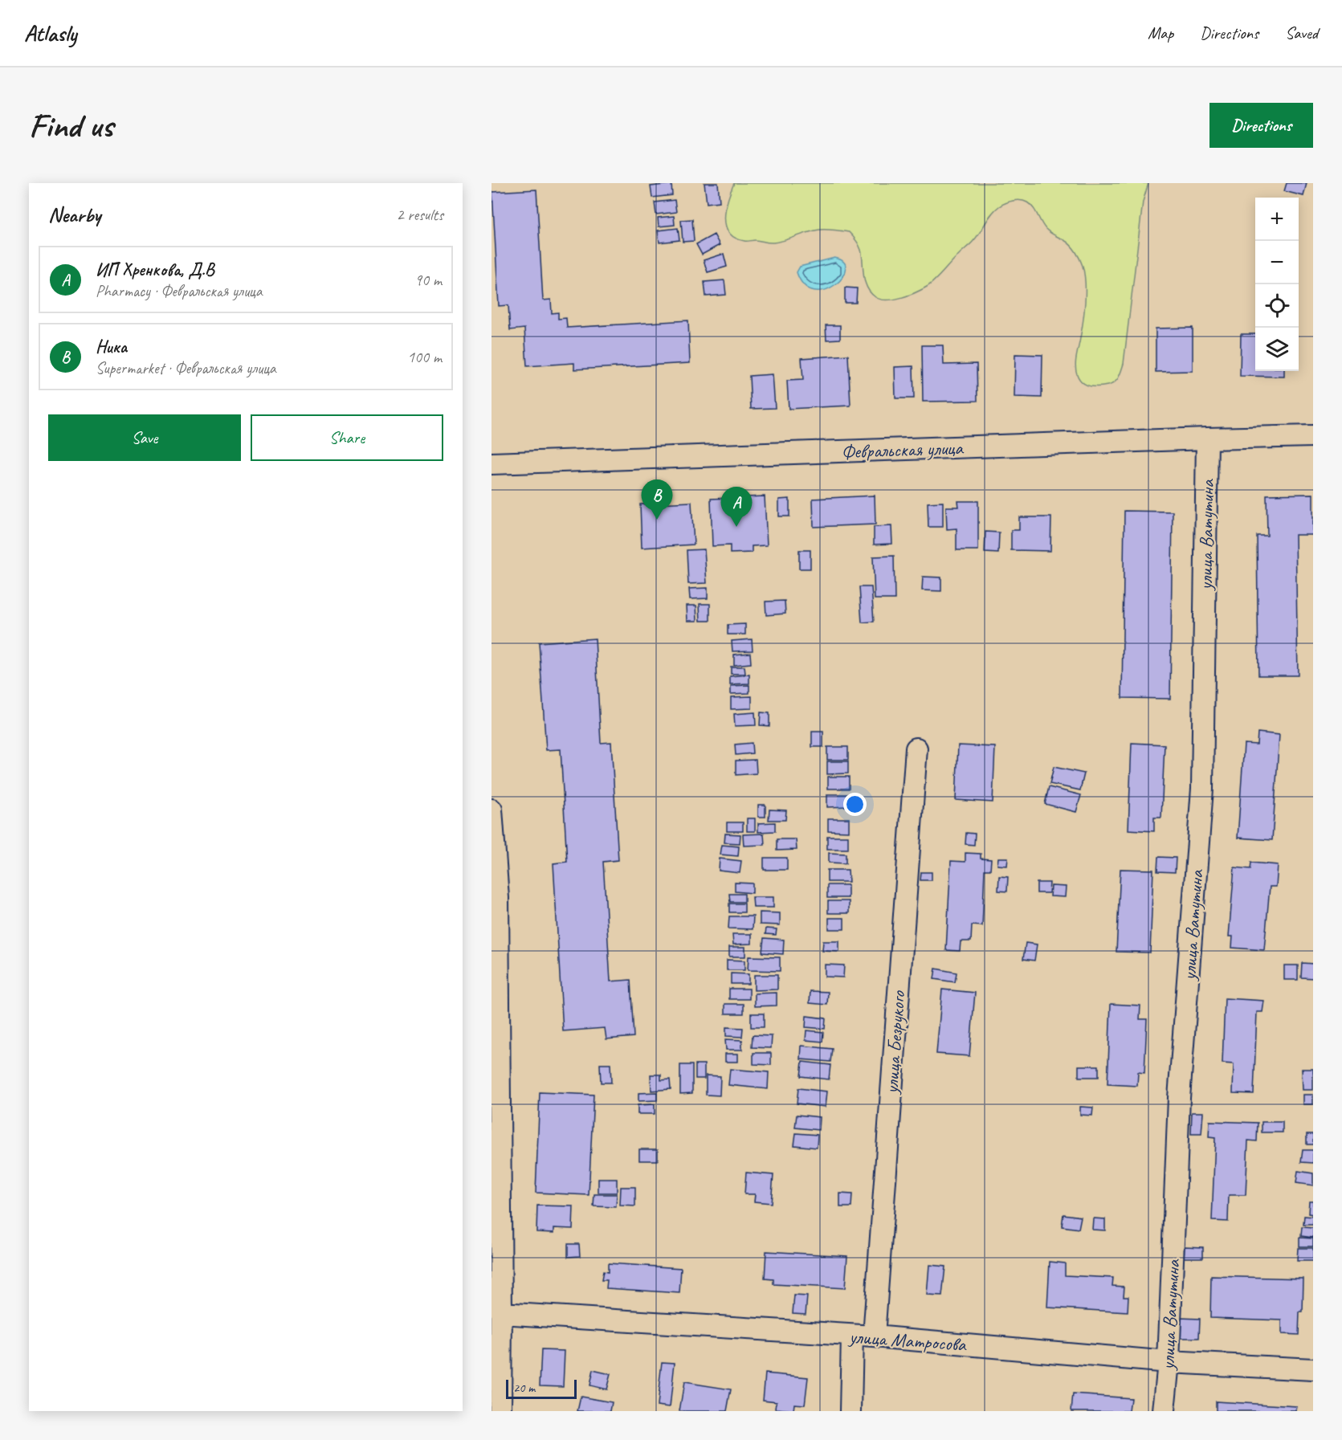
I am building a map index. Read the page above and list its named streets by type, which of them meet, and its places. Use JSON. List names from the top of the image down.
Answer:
{
  "streets": {
    "street": [
      "Февральская улица",
      "улица Ватутина",
      "улица Безрукого",
      "улица Матросова"
    ]
  },
  "crossings": [
    ["Февральская улица", "улица Ватутина"],
    ["улица Ватутина", "улица Матросова"],
    ["улица Безрукого", "улица Матросова"]
  ],
  "scale_bar": "20 m",
  "page": {
    "header": "Atlasly",
    "nav": ["Map", "Directions", "Saved"],
    "buttons": [
      "Directions",
      ["Save", "Share"]
    ],
    "title": "Find us",
    "heading": ["Nearby", "2 results"],
    "map_buttons": ["+", "−"],
    "list": [
      {
        "mark": "A",
        "name": "ИП Хренкова, Д.В",
        "note": "Pharmacy · Февральская улица",
        "value": "90 m"
      },
      {
        "mark": "B",
        "name": "Ника",
        "note": "Supermarket · Февральская улица",
        "value": "100 m"
      }
    ],
    "pins": ["B", "A"],
    "scale": "20 m"
  }
}
